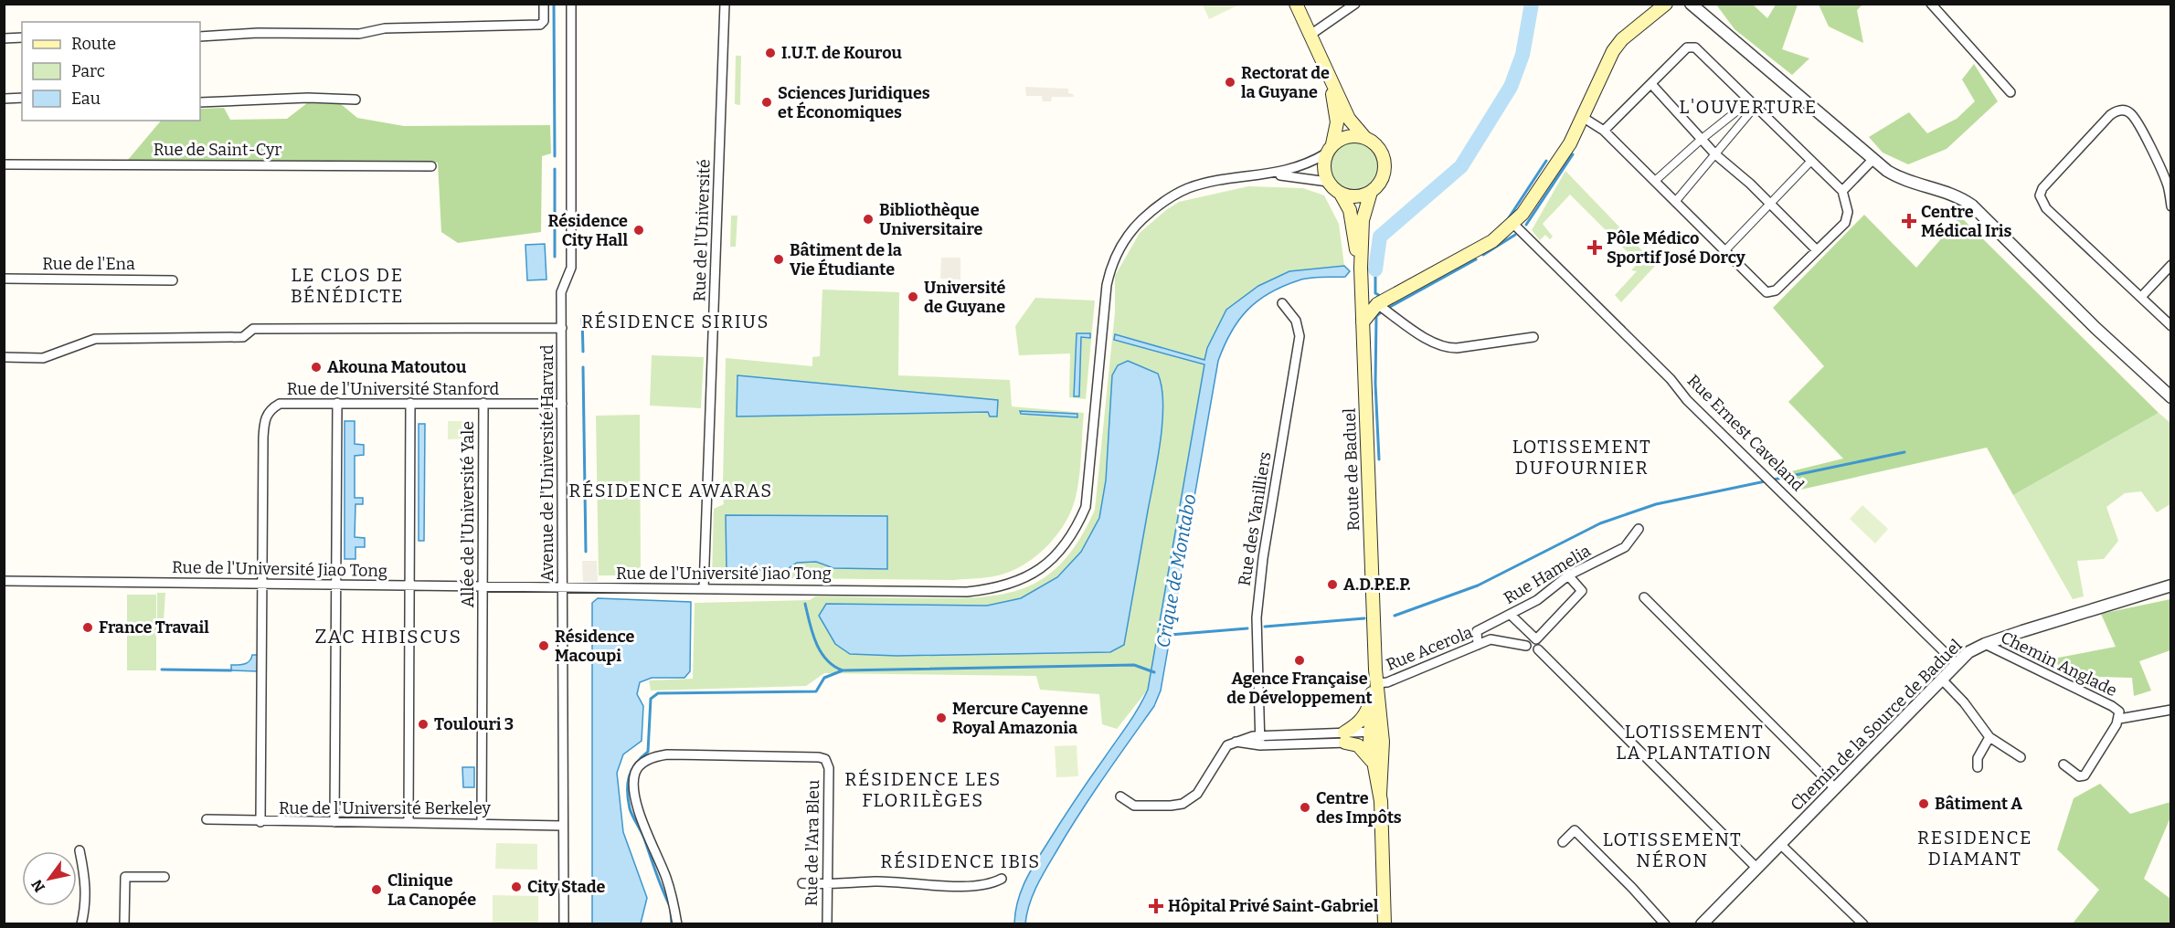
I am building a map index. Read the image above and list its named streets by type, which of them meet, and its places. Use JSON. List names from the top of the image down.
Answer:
{
  "streets": {
    "main road": ["Route de Baduel"],
    "street": [
      "Rue de Saint-Cyr",
      "Rue de l'Université",
      "Rue de l'Ena",
      "Rue de l'Université Stanford",
      "Rue Ernest Caveland",
      "Avenue de l'Université Harvard",
      "Allée de l'Université Yale",
      "Rue des Vanilliers",
      "Rue de l'Université Jiao Tong",
      "Rue Hamelia",
      "Rue Acerola",
      "Chemin Anglade",
      "Chemin de la Source de Baduel",
      "Rue de l'Université Berkeley",
      "Rue de l'Ara Bleu"
    ]
  },
  "crossings": [
    ["Rue de l'Université", "Rue de l'Université Jiao Tong"],
    ["Rue de l'Université Stanford", "Avenue de l'Université Harvard"],
    ["Rue de l'Université Stanford", "Allée de l'Université Yale"],
    ["Rue de l'Université Stanford", "Rue de l'Université Jiao Tong"],
    ["Rue de l'Université Stanford", "Rue de l'Université Berkeley"],
    ["Rue Ernest Caveland", "Chemin de la Source de Baduel"],
    ["Avenue de l'Université Harvard", "Rue de l'Université Jiao Tong"],
    ["Avenue de l'Université Harvard", "Rue de l'Université Berkeley"],
    ["Route de Baduel", "Rue Acerola"],
    ["Allée de l'Université Yale", "Rue de l'Université Jiao Tong"],
    ["Allée de l'Université Yale", "Rue de l'Université Berkeley"],
    ["Rue Hamelia", "Rue Acerola"],
    ["Chemin Anglade", "Chemin de la Source de Baduel"]
  ],
  "districts": [
    "L'OUVERTURE",
    "LE CLOS DE BÉNÉDICTE",
    "RÉSIDENCE SIRIUS",
    "LOTISSEMENT DUFOURNIER",
    "RÉSIDENCE AWARAS",
    "ZAC HIBISCUS",
    "LOTISSEMENT LA PLANTATION",
    "RÉSIDENCE LES FLORILÈGES",
    "RESIDENCE DIAMANT",
    "LOTISSEMENT NÉRON",
    "RÉSIDENCE IBIS"
  ],
  "water": ["Crique de Montabo"],
  "places": {
    "other": [
      "I.U.T. de Kourou",
      "Rectorat de la Guyane",
      "Sciences Juridiques et Économiques",
      "Bibliothèque Universitaire",
      "Résidence City Hall",
      "Bâtiment de la Vie Étudiante",
      "Université de Guyane",
      "Akouna Matoutou",
      "A.D.P.E.P.",
      "France Travail",
      "Résidence Macoupi",
      "Agence Française de Développement",
      "Mercure Cayenne Royal Amazonia",
      "Toulouri 3",
      "Bâtiment A",
      "Centre des Impôts",
      "City Stade",
      "Clinique La Canopée"
    ],
    "health": ["Centre Médical Iris", "Pôle Médico Sportif José Dorcy", "Hôpital Privé Saint-Gabriel"]
  },
  "legend": ["Route", "Parc", "Eau"],
  "north": "bottom left"
}
